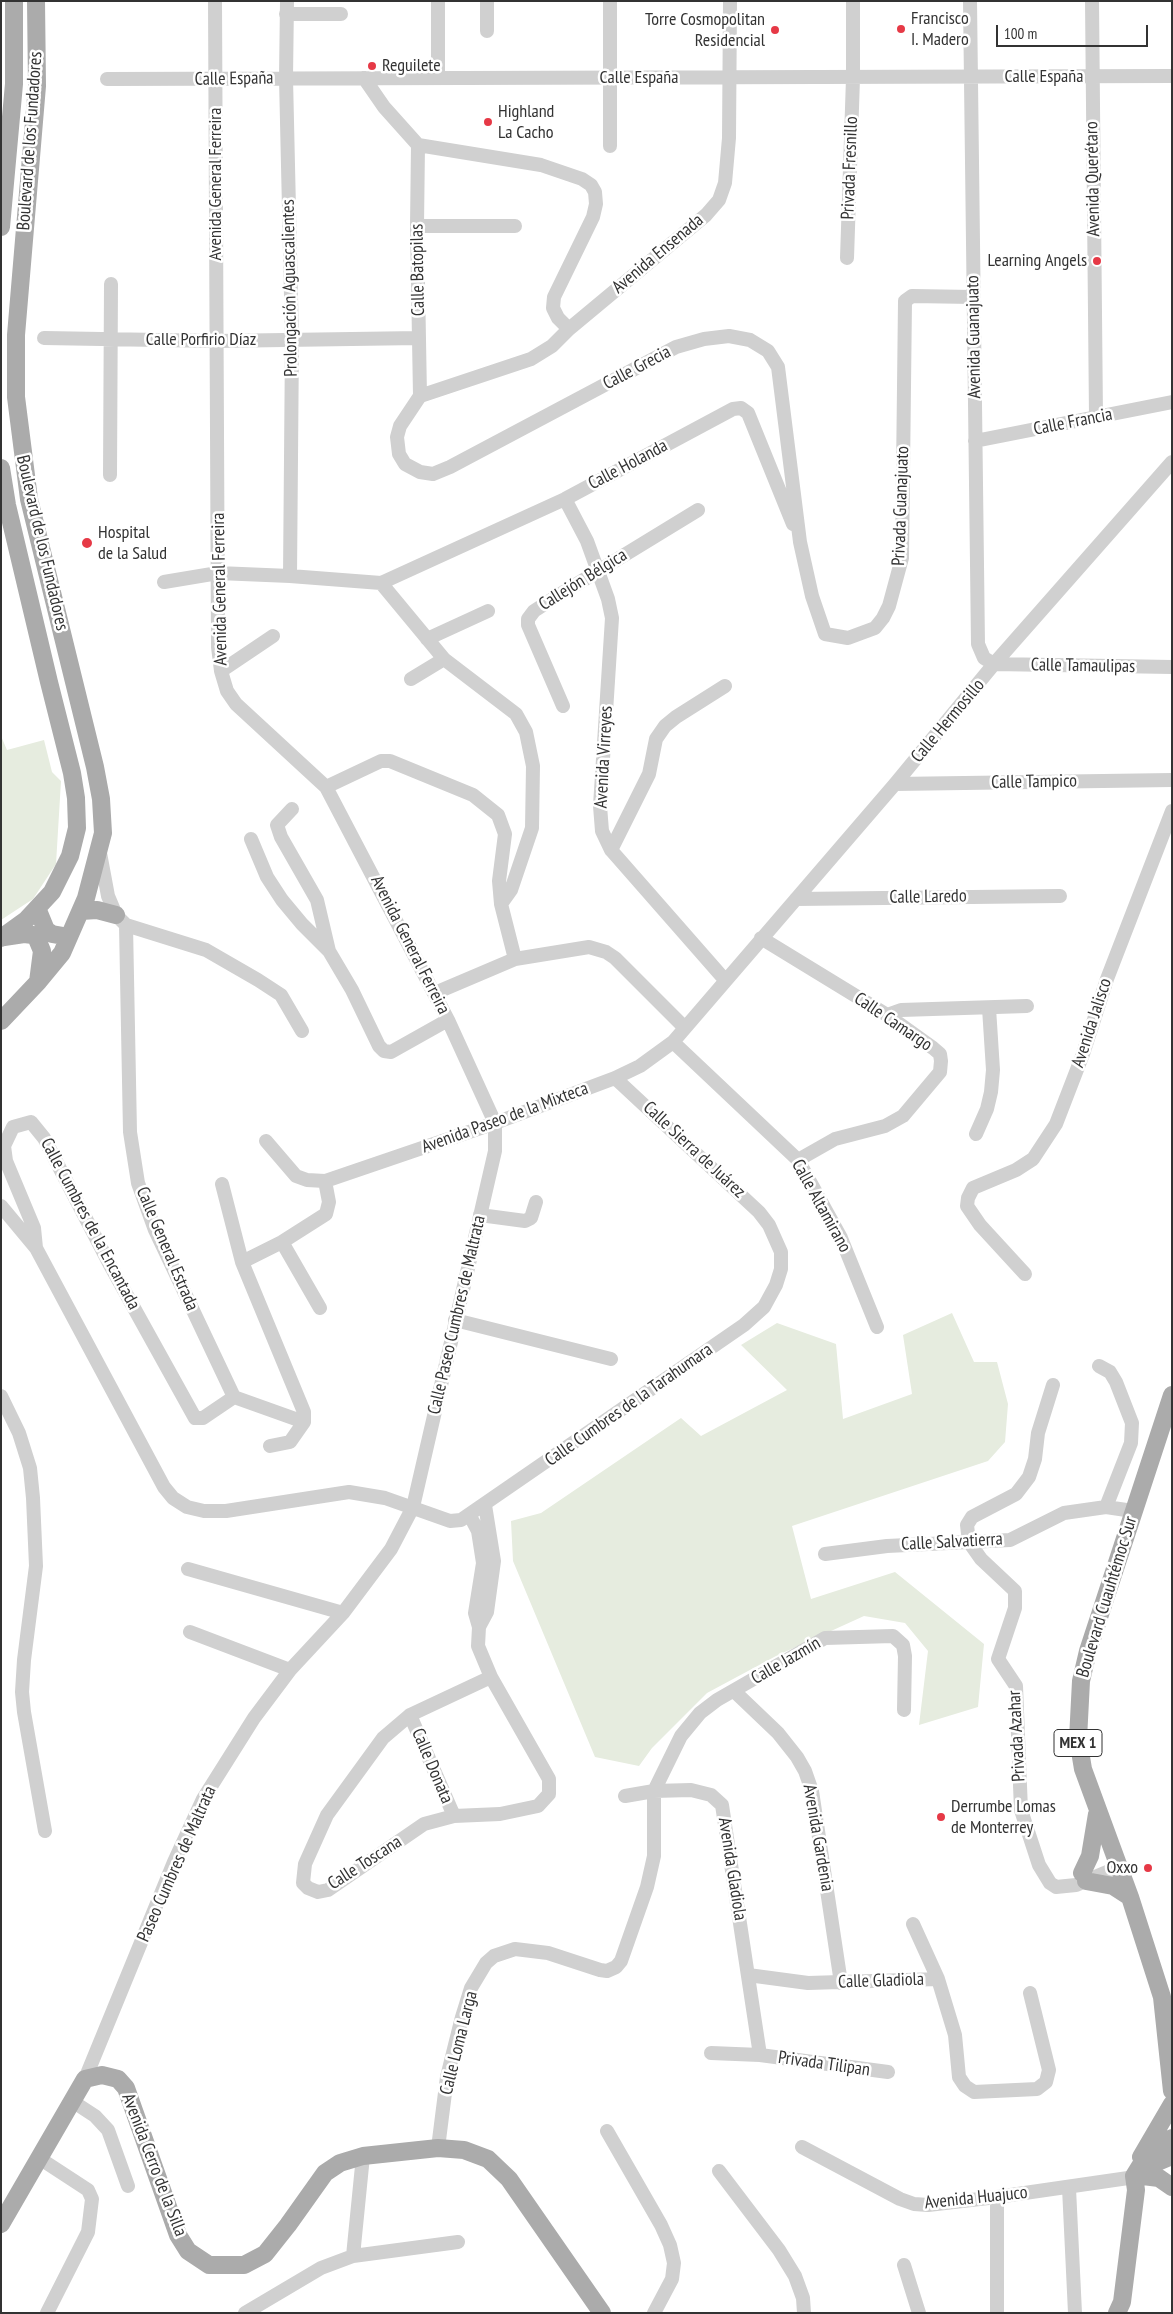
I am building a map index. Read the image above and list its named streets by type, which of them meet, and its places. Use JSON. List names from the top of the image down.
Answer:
{
  "streets": {
    "main road": [
      "Boulevard de los Fundadores",
      "Boulevard Cuauhtémoc Sur",
      "MEX 1",
      "Paseo Cumbres de Maltrata",
      "Avenida Cerro de la Silla"
    ],
    "street": [
      "Calle España",
      "Privada Fresnillo",
      "Avenida Querétaro",
      "Avenida General Ferreira",
      "Avenida Ensenada",
      "Calle Batopilas",
      "Prolongación Aguascalientes",
      "Avenida Guanajuato",
      "Calle Porfirio Díaz",
      "Calle Grecia",
      "Calle Francia",
      "Calle Holanda",
      "Privada Guanajuato",
      "Callejón Bélgica",
      "Calle Tamaulipas",
      "Calle Hermosillo",
      "Avenida Virreyes",
      "Calle Tampico",
      "Calle Laredo",
      "Calle Camargo",
      "Avenida Jalisco",
      "Avenida Paseo de la Mixteca",
      "Calle Sierra de Juárez",
      "Calle Altamirano",
      "Calle Cumbres de la Encantada",
      "Calle General Estrada",
      "Calle Paseo Cumbres de Maltrata",
      "Calle Cumbres de la Tarahumara",
      "Calle Salvatierra",
      "Calle Jazmín",
      "Privada Azahar",
      "Calle Donata",
      "Avenida Gardenia",
      "Calle Toscana",
      "Avenida Gladiola",
      "Calle Gladiola",
      "Calle Loma Larga",
      "Privada Tilipan",
      "Avenida Huajuco"
    ]
  },
  "crossings": [
    ["Calle España", "Privada Fresnillo"],
    ["Calle España", "Avenida Querétaro"],
    ["Calle España", "Avenida General Ferreira"],
    ["Calle España", "Avenida Ensenada"],
    ["Calle España", "Prolongación Aguascalientes"],
    ["Calle España", "Avenida Guanajuato"],
    ["Boulevard de los Fundadores", "Calle General Estrada"],
    ["Avenida Querétaro", "Calle Francia"],
    ["Avenida General Ferreira", "Calle Porfirio Díaz"],
    ["Avenida General Ferreira", "Avenida Paseo de la Mixteca"],
    ["Avenida General Ferreira", "Calle Paseo Cumbres de Maltrata"],
    ["Avenida Ensenada", "Calle Batopilas"],
    ["Avenida Ensenada", "Calle Grecia"],
    ["Calle Batopilas", "Calle Porfirio Díaz"],
    ["Calle Batopilas", "Calle Grecia"],
    ["Prolongación Aguascalientes", "Calle Porfirio Díaz"],
    ["Avenida Guanajuato", "Calle Francia"],
    ["Avenida Guanajuato", "Privada Guanajuato"],
    ["Avenida Guanajuato", "Calle Tamaulipas"],
    ["Avenida Guanajuato", "Calle Hermosillo"],
    ["Calle Grecia", "Calle Holanda"],
    ["Calle Grecia", "Privada Guanajuato"],
    ["Calle Holanda", "Privada Guanajuato"],
    ["Calle Holanda", "Avenida Virreyes"],
    ["Callejón Bélgica", "Avenida Virreyes"],
    ["Calle Tamaulipas", "Calle Hermosillo"],
    ["Calle Hermosillo", "Avenida Virreyes"],
    ["Calle Hermosillo", "Calle Tampico"],
    ["Calle Hermosillo", "Calle Laredo"],
    ["Calle Hermosillo", "Calle Camargo"],
    ["Calle Hermosillo", "Avenida Paseo de la Mixteca"],
    ["Avenida Virreyes", "Avenida Paseo de la Mixteca"],
    ["Calle Camargo", "Calle Altamirano"],
    ["Avenida Paseo de la Mixteca", "Calle Sierra de Juárez"],
    ["Avenida Paseo de la Mixteca", "Calle Altamirano"],
    ["Avenida Paseo de la Mixteca", "Calle Paseo Cumbres de Maltrata"],
    ["Calle Sierra de Juárez", "Calle Cumbres de la Tarahumara"],
    ["Calle Cumbres de la Encantada", "Calle General Estrada"],
    ["Calle Cumbres de la Encantada", "Calle Paseo Cumbres de Maltrata"],
    ["Calle Cumbres de la Encantada", "Calle Cumbres de la Tarahumara"],
    ["Calle Cumbres de la Encantada", "Paseo Cumbres de Maltrata"],
    ["Calle Paseo Cumbres de Maltrata", "Calle Cumbres de la Tarahumara"],
    ["Calle Paseo Cumbres de Maltrata", "Paseo Cumbres de Maltrata"],
    ["Calle Cumbres de la Tarahumara", "Calle Toscana"],
    ["Calle Cumbres de la Tarahumara", "Paseo Cumbres de Maltrata"],
    ["Calle Salvatierra", "Boulevard Cuauhtémoc Sur"],
    ["Calle Salvatierra", "Privada Azahar"],
    ["Boulevard Cuauhtémoc Sur", "Privada Azahar"],
    ["Calle Jazmín", "Avenida Gardenia"],
    ["Calle Jazmín", "Avenida Gladiola"],
    ["Calle Jazmín", "Calle Loma Larga"],
    ["Calle Donata", "Calle Toscana"],
    ["Avenida Gardenia", "Calle Gladiola"],
    ["Paseo Cumbres de Maltrata", "Avenida Cerro de la Silla"],
    ["Avenida Gladiola", "Calle Gladiola"],
    ["Avenida Gladiola", "Calle Loma Larga"],
    ["Avenida Gladiola", "Privada Tilipan"],
    ["Calle Gladiola", "Privada Tilipan"],
    ["Calle Loma Larga", "Avenida Cerro de la Silla"]
  ],
  "places": [
    "Francisco I. Madero",
    "Torre Cosmopolitan Residencial",
    "Reguilete",
    "Highland La Cacho",
    "Learning Angels",
    "Hospital de la Salud",
    "Derrumbe Lomas de Monterrey",
    "Oxxo"
  ],
  "scale_bar": "100 m"
}
